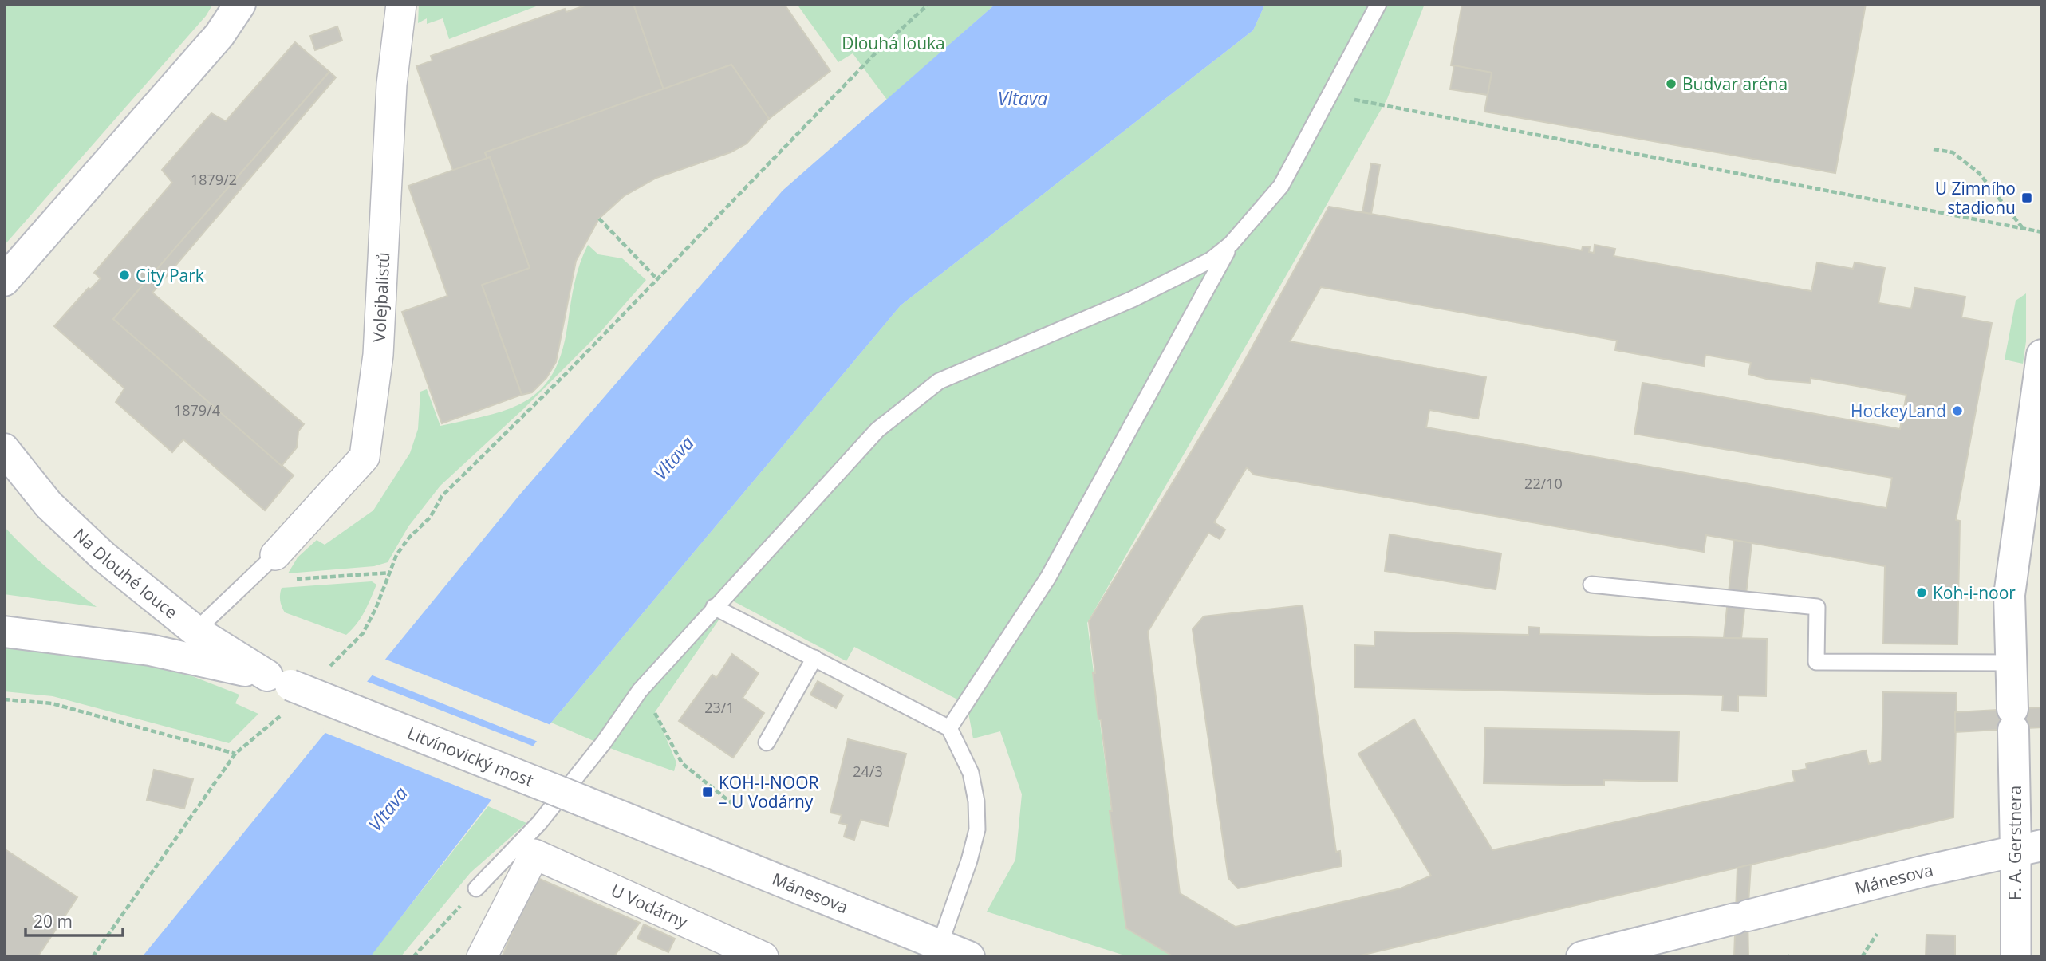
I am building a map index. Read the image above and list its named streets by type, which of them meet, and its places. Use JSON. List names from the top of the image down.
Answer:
{
  "streets": {
    "main road": [
      "Na Dlouhé louce",
      "Litvínovický most",
      "F. A. Gerstnera",
      "Mánesova"
    ],
    "street": ["Volejbalistů", "U Vodárny"]
  },
  "crossings": [
    ["Na Dlouhé louce", "Litvínovický most"],
    ["Litvínovický most", "Mánesova"],
    ["F. A. Gerstnera", "Mánesova"]
  ],
  "water": ["Vltava"],
  "parks": ["Dlouhá louka"],
  "places": {
    "other": [
      "Budvar aréna",
      "City Park",
      "HockeyLand",
      "Koh-i-noor"
    ],
    "transit": ["U Zimního stadionu", "KOH-I-NOOR – U Vodárny"]
  },
  "house_numbers": [
    "1879/2",
    "1879/4",
    "22/10",
    "23/1",
    "24/3"
  ],
  "scale_bar": "20 m"
}
